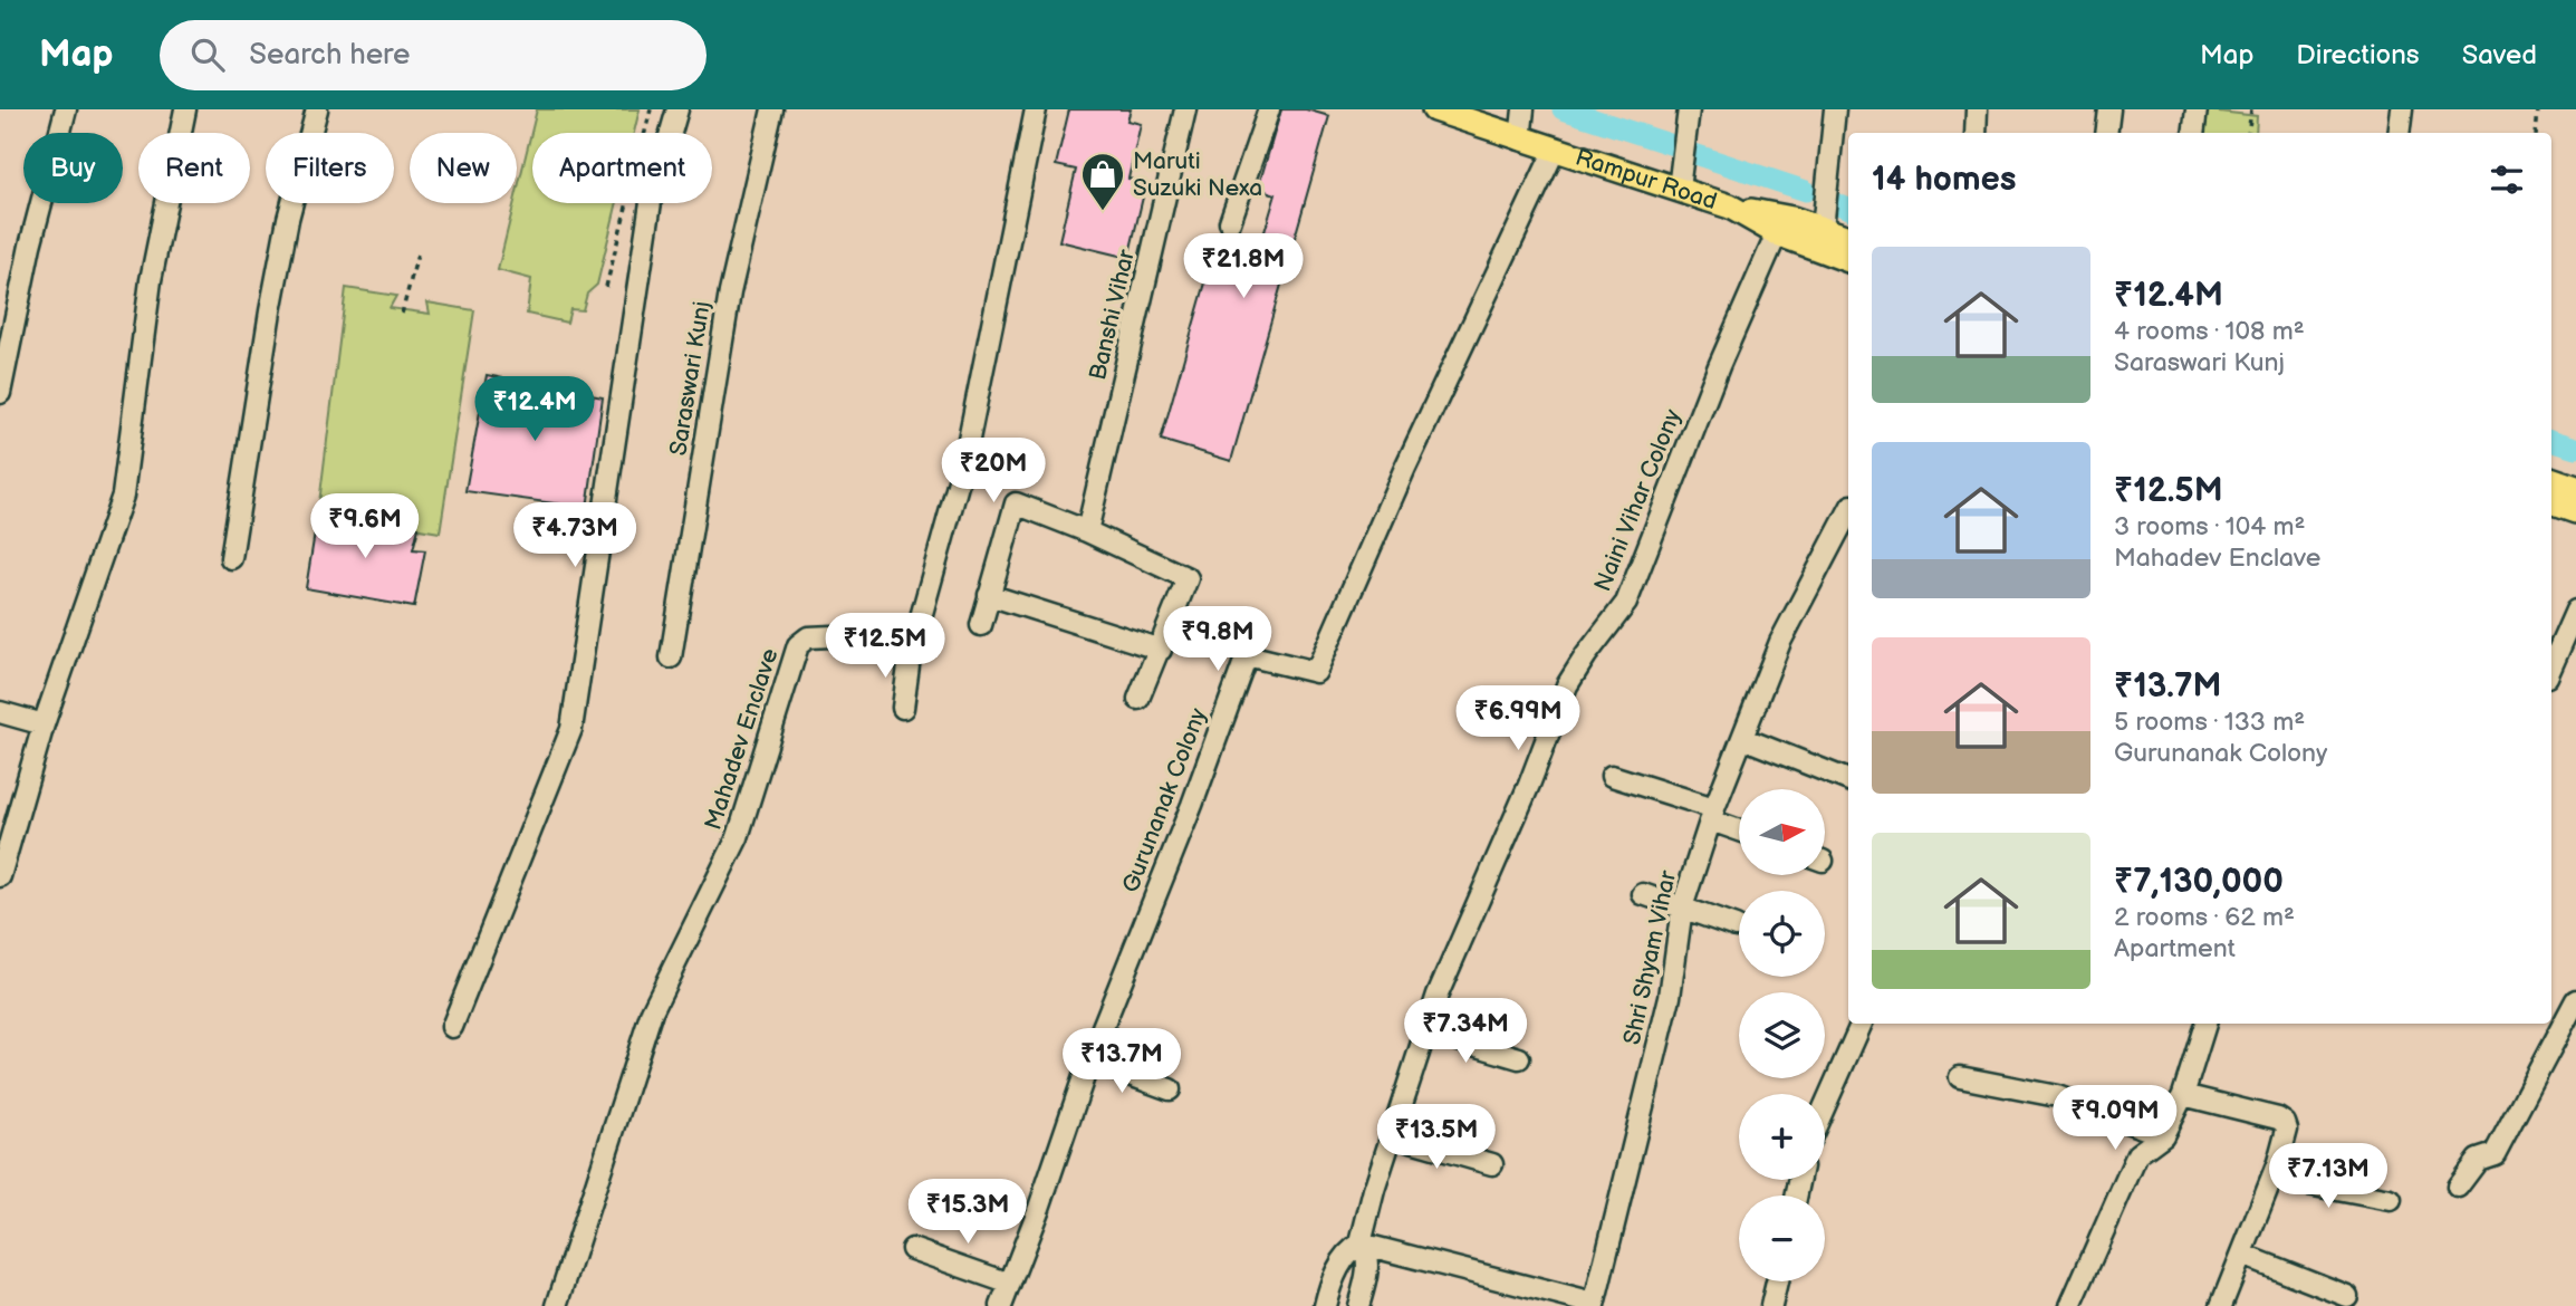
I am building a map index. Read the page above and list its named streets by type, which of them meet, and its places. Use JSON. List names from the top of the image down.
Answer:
{
  "streets": {
    "main road": ["Rampur Road"],
    "street": [
      "Banshi Vihar",
      "Saraswari Kunj",
      "Naini Vihar Colony",
      "Mahadev Enclave",
      "Gurunanak Colony",
      "Shri Shyam Vihar"
    ]
  },
  "crossings": [
    ["Rampur Road", "Naini Vihar Colony"],
    ["Rampur Road", "Gurunanak Colony"]
  ],
  "places": {
    "shop": ["Maruti Suzuki Nexa"]
  },
  "north": "right",
  "page": {
    "header": "Map",
    "search": "Search here",
    "nav": ["Map", "Directions", "Saved"],
    "chip": [
      "Buy",
      "Rent",
      "Filters",
      "New",
      "Apartment"
    ],
    "heading": "14 homes",
    "list": [
      {
        "name": "₹12.4M",
        "note": "4 rooms · 108 m² · Saraswari Kunj"
      },
      {
        "name": "₹12.5M",
        "note": "3 rooms · 104 m² · Mahadev Enclave"
      },
      {
        "name": "₹13.7M",
        "note": "5 rooms · 133 m² · Gurunanak Colony"
      },
      {
        "name": "₹7,130,000",
        "note": "2 rooms · 62 m² · Apartment"
      }
    ],
    "price": [
      "₹21.8M",
      "₹12.4M",
      "₹20M",
      "₹9.6M",
      "₹4.73M",
      "₹9.8M",
      "₹12.5M",
      "₹6.99M",
      "₹7.34M",
      "₹13.7M",
      "₹9.09M",
      "₹13.5M",
      "₹7.13M",
      "₹15.3M"
    ],
    "map_buttons": ["+", "−"]
  }
}
